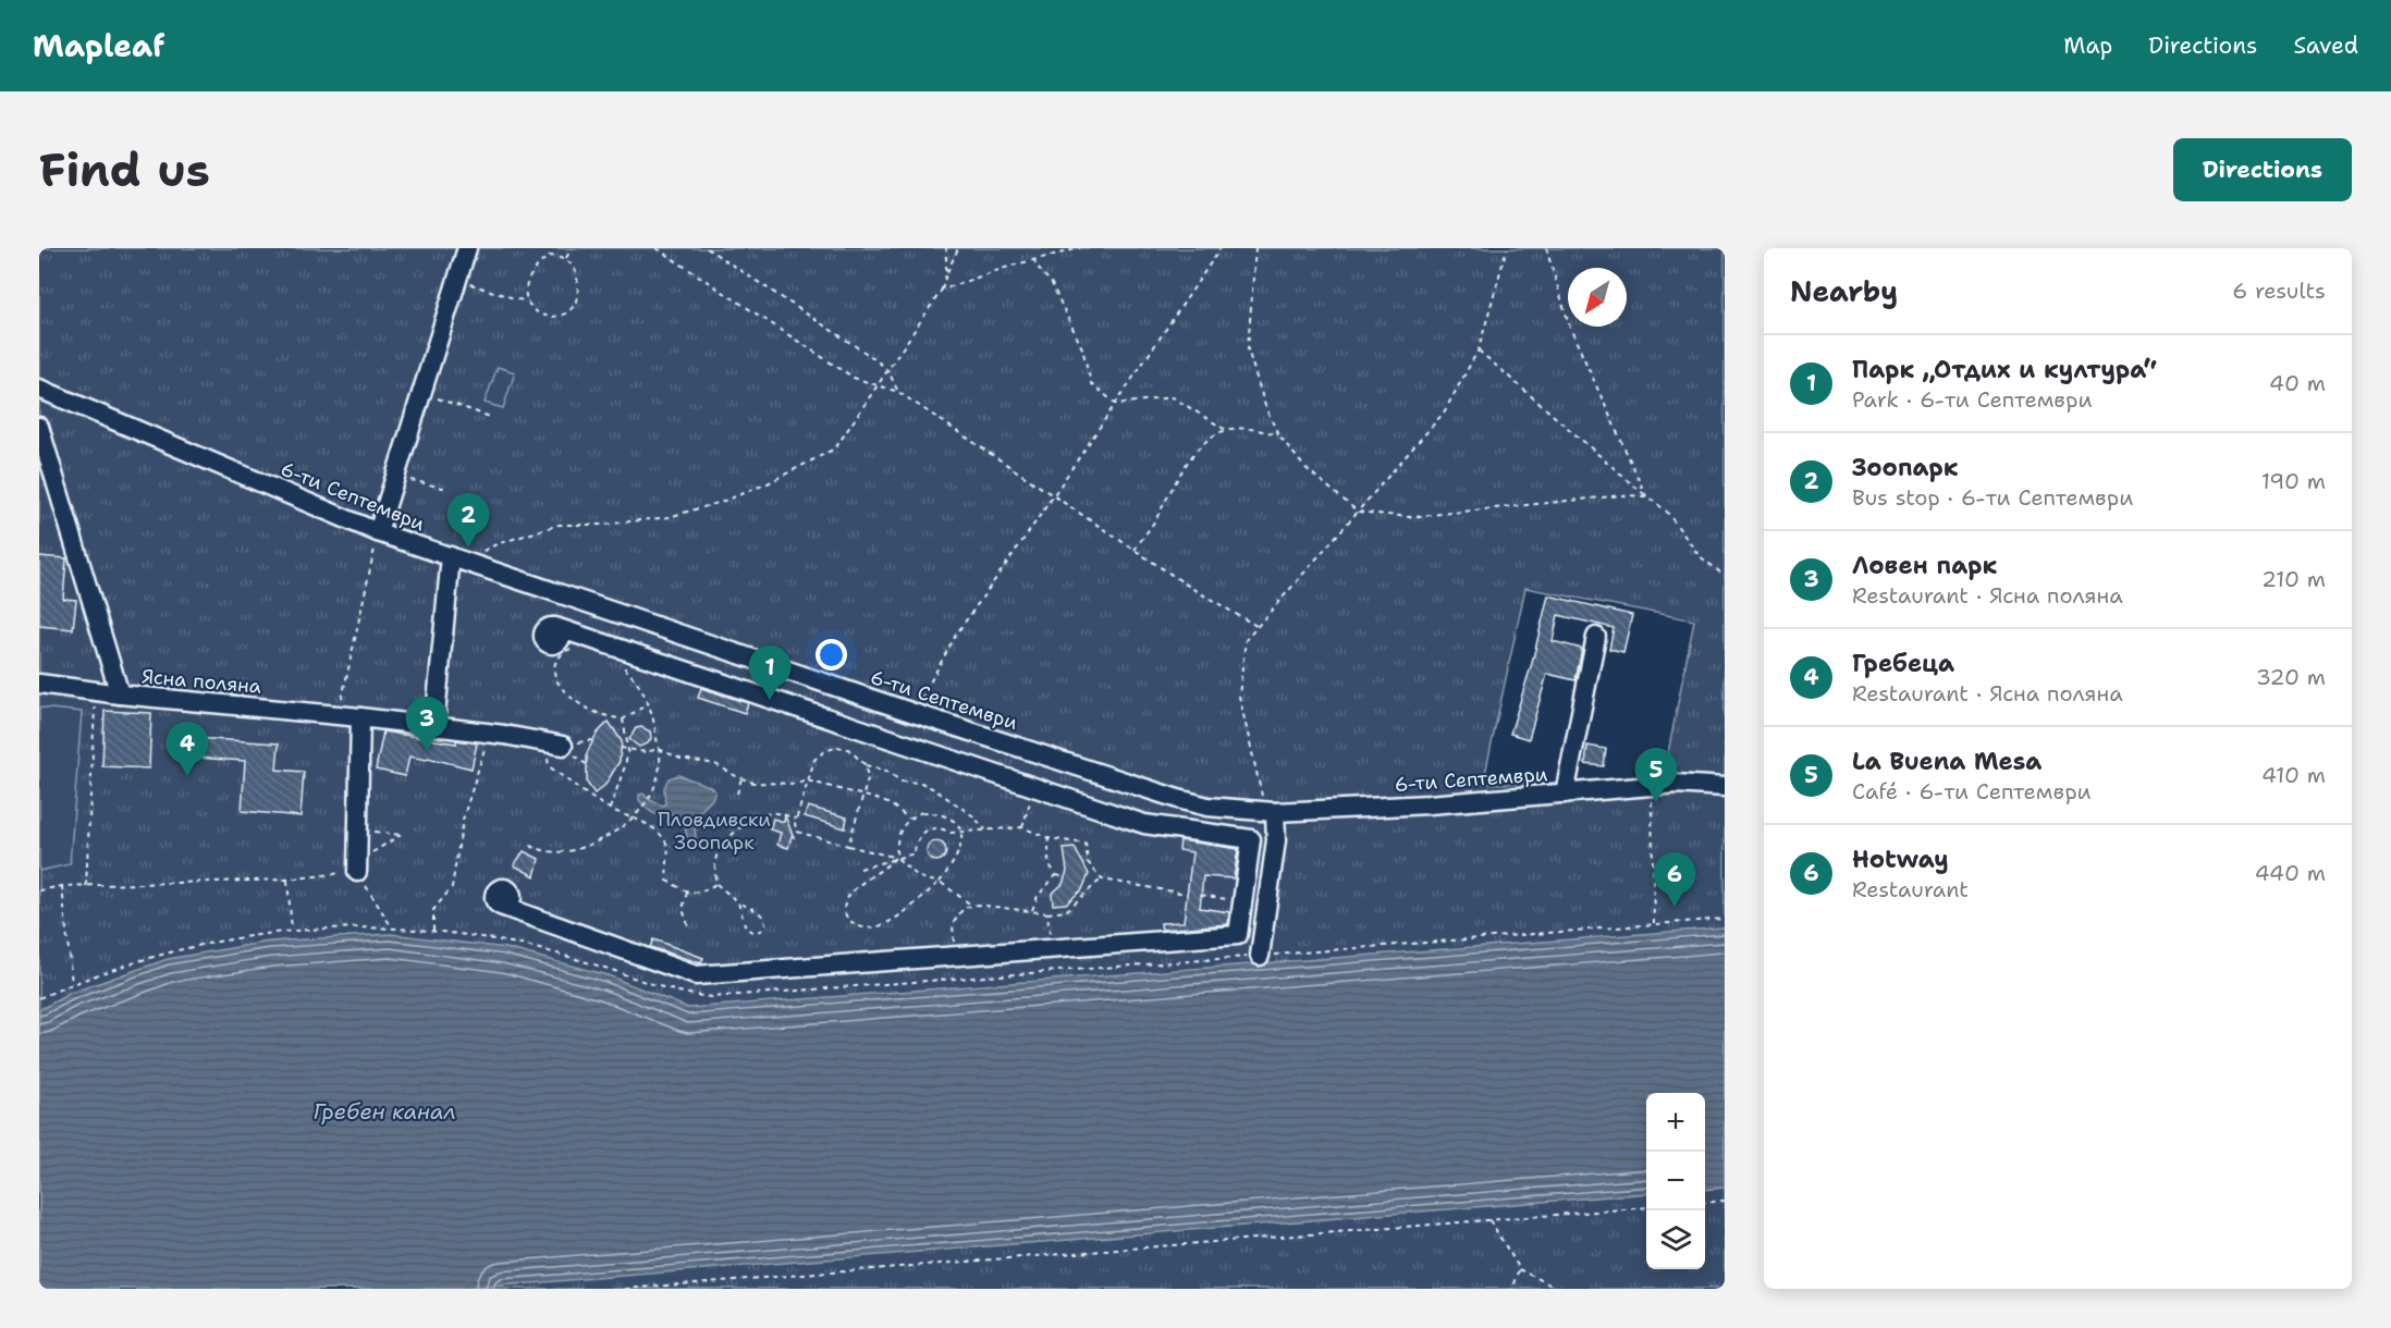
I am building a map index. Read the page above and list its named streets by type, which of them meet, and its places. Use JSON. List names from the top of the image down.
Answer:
{
  "streets": {
    "street": ["6-ти Септември", "Ясна поляна"]
  },
  "water": ["Гребен канал"],
  "parks": ["Пловдивски Зоопарк"],
  "north": "bottom left",
  "page": {
    "header": "Mapleaf",
    "nav": ["Map", "Directions", "Saved"],
    "buttons": "Directions",
    "title": "Find us",
    "heading": ["Nearby", "6 results"],
    "list": [
      {
        "mark": "1",
        "name": "Парк „Отдих и култура“",
        "note": "Park · 6-ти Септември",
        "value": "40 m"
      },
      {
        "mark": "2",
        "name": "Зоопарк",
        "note": "Bus stop · 6-ти Септември",
        "value": "190 m"
      },
      {
        "mark": "3",
        "name": "Ловен парк",
        "note": "Restaurant · Ясна поляна",
        "value": "210 m"
      },
      {
        "mark": "4",
        "name": "Гребеца",
        "note": "Restaurant · Ясна поляна",
        "value": "320 m"
      },
      {
        "mark": "5",
        "name": "La Buena Mesa",
        "note": "Café · 6-ти Септември",
        "value": "410 m"
      },
      {
        "mark": "6",
        "name": "Hotway",
        "note": "Restaurant",
        "value": "440 m"
      }
    ],
    "pins": [
      "2",
      "1",
      "3",
      "4",
      "5",
      "6"
    ],
    "map_buttons": ["+", "−"]
  }
}
